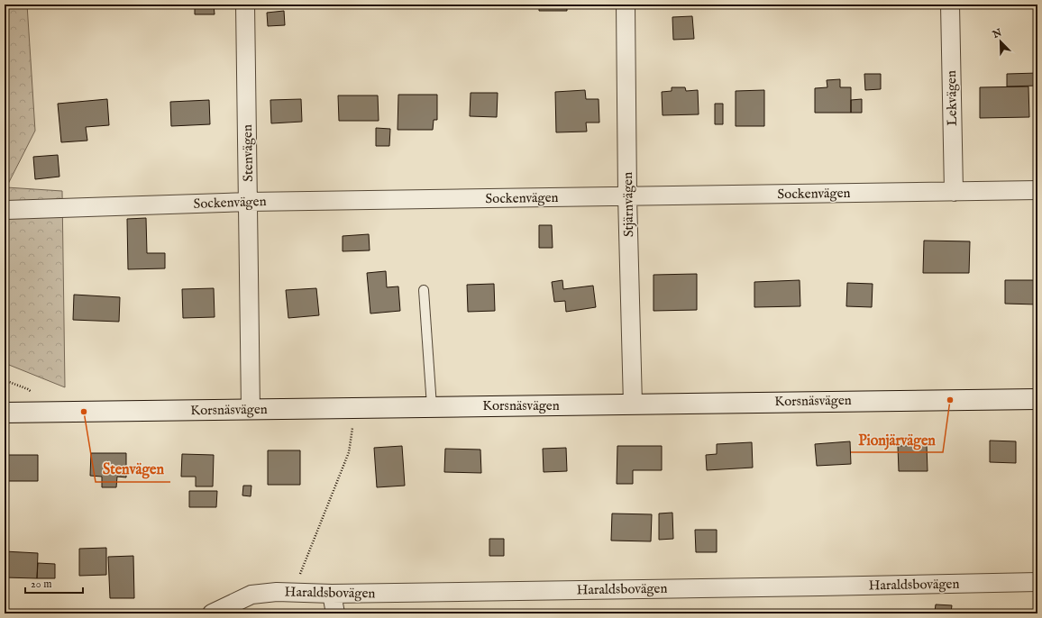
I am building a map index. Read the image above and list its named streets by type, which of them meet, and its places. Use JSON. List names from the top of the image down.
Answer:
{
  "streets": {
    "street": [
      "Lekvägen",
      "Stenvägen",
      "Sockenvägen",
      "Stjärnvägen",
      "Korsnäsvägen",
      "Haraldsbovägen"
    ]
  },
  "crossings": [
    ["Lekvägen", "Sockenvägen"],
    ["Stenvägen", "Sockenvägen"],
    ["Stenvägen", "Korsnäsvägen"],
    ["Sockenvägen", "Stjärnvägen"],
    ["Stjärnvägen", "Korsnäsvägen"]
  ],
  "places": ["Pionjärvägen", "Stenvägen"],
  "scale_bar": "20 m",
  "north": "top left"
}
